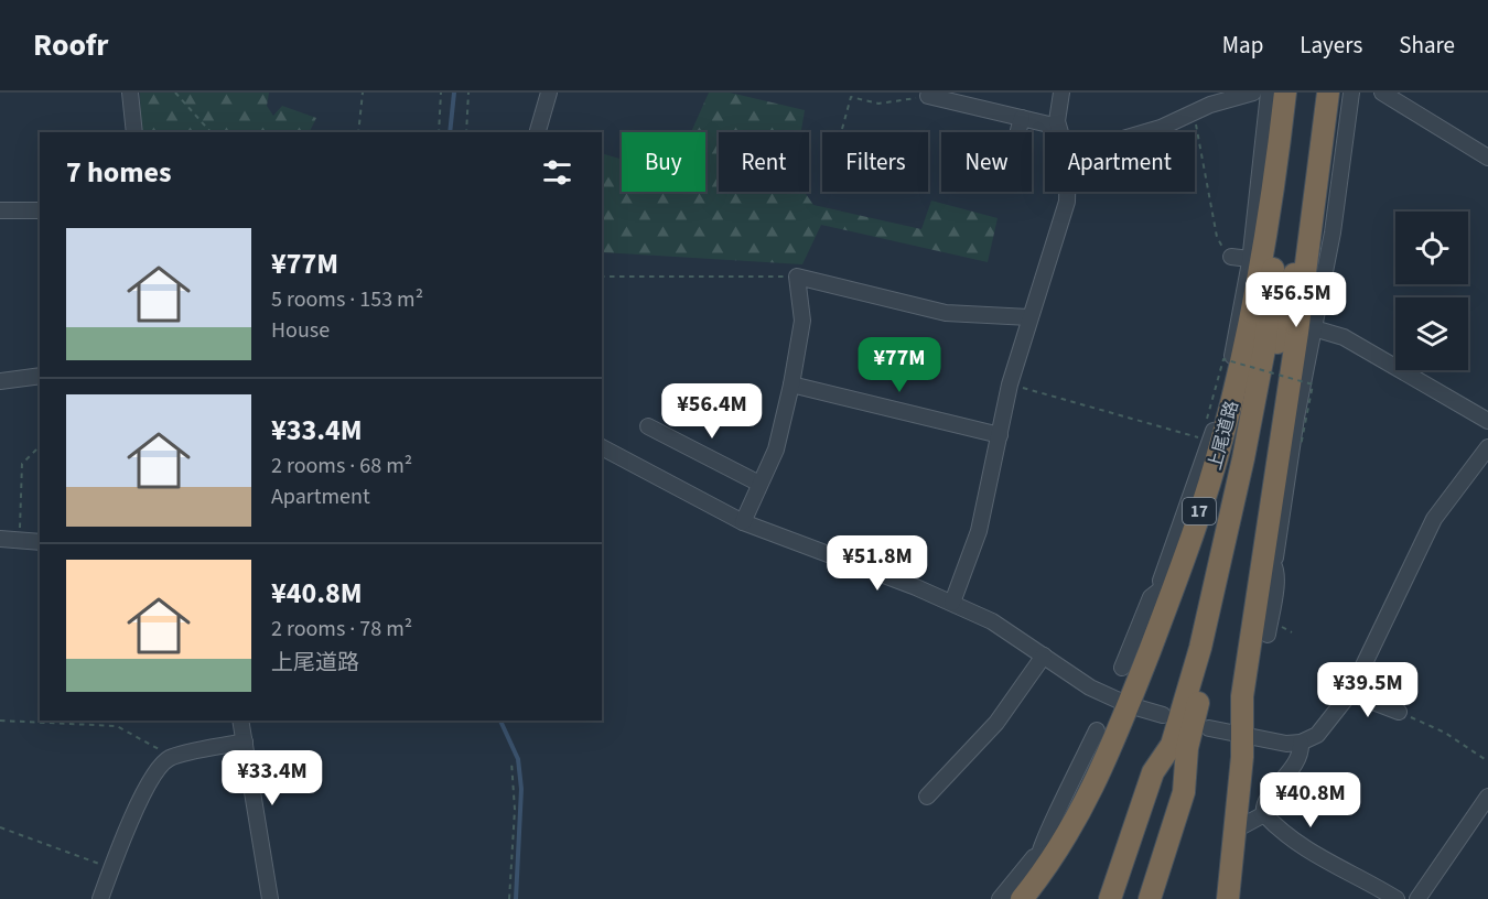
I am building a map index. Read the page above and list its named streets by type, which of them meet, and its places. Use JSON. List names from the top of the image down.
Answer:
{
  "streets": {
    "highway": ["上尾道路", "17"]
  },
  "page": {
    "header": "Roofr",
    "nav": ["Map", "Layers", "Share"],
    "chip": [
      "Buy",
      "Rent",
      "Filters",
      "New",
      "Apartment"
    ],
    "heading": "7 homes",
    "list": [
      {
        "name": "¥77M",
        "note": "5 rooms · 153 m² · House"
      },
      {
        "name": "¥33.4M",
        "note": "2 rooms · 68 m² · Apartment"
      },
      {
        "name": "¥40.8M",
        "note": "2 rooms · 78 m² · 上尾道路"
      }
    ],
    "price": [
      "¥56.5M",
      "¥77M",
      "¥56.4M",
      "¥51.8M",
      "¥39.5M",
      "¥33.4M",
      "¥40.8M"
    ]
  }
}
